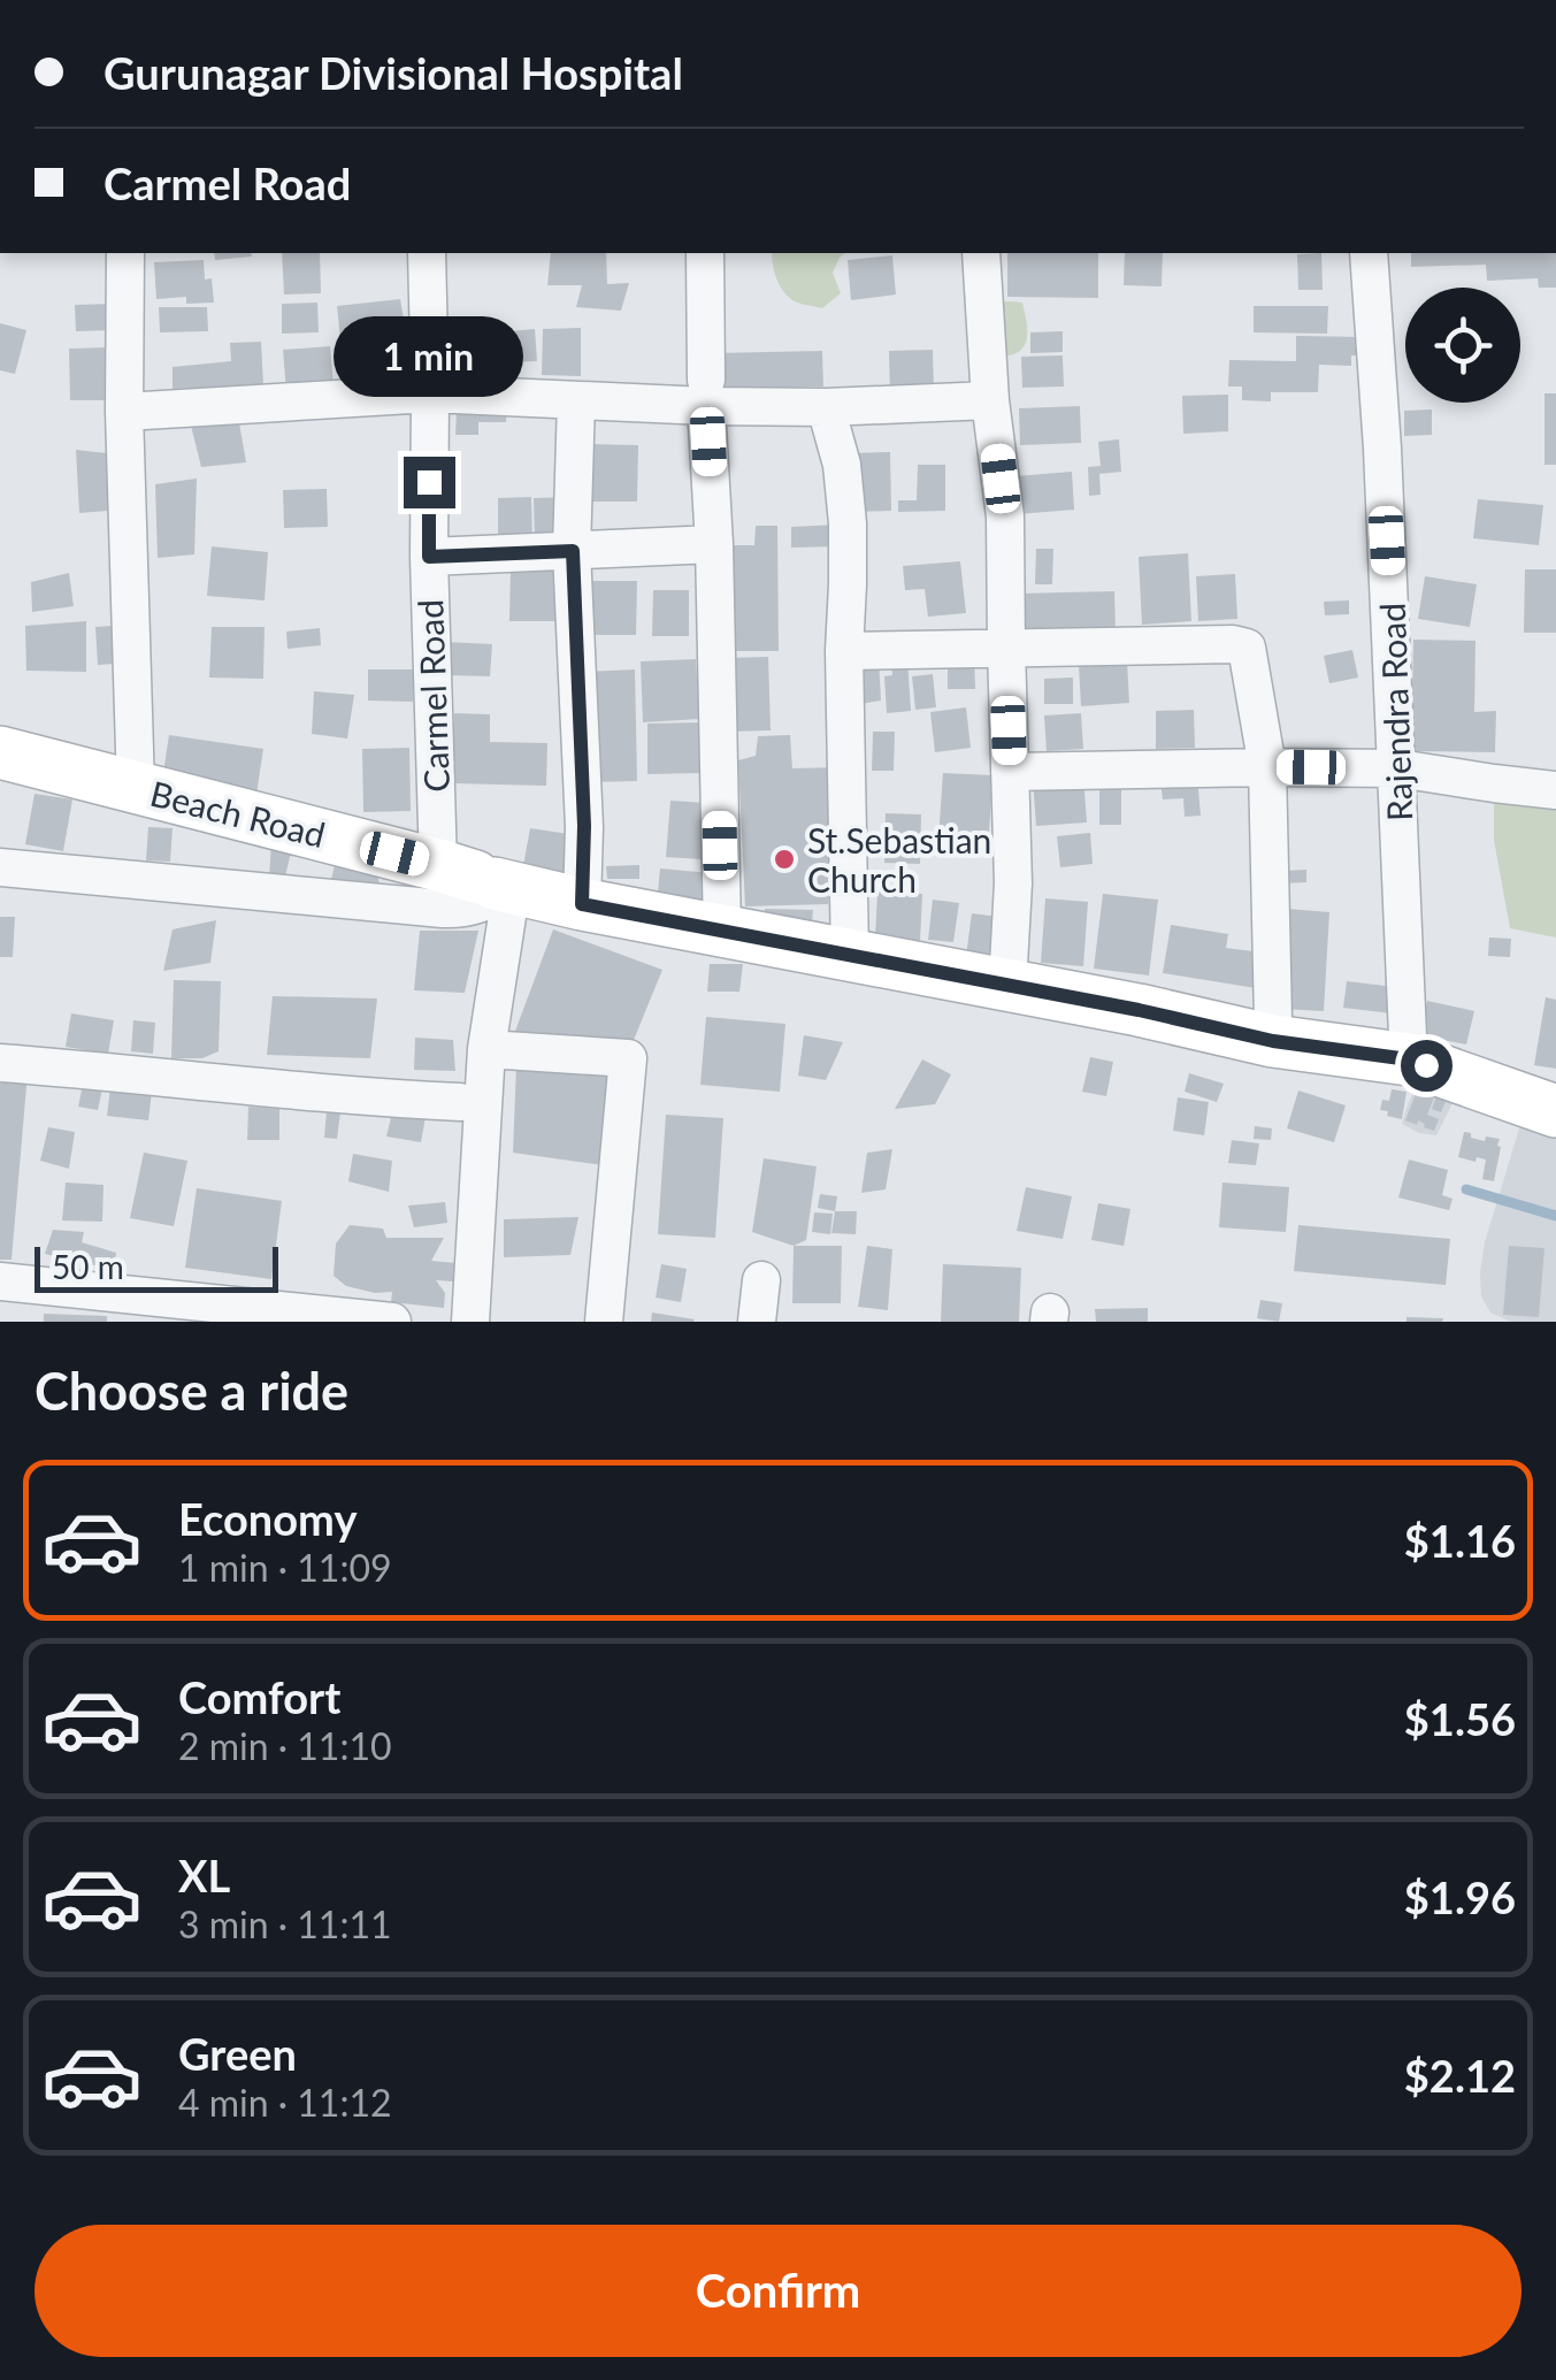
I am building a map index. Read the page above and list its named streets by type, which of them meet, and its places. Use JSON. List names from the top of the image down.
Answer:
{
  "streets": {
    "main road": ["Beach Road"],
    "street": ["Carmel Road", "Rajendra Road"]
  },
  "crossings": [
    ["Carmel Road", "Beach Road"]
  ],
  "places": ["St.Sebastian Church"],
  "scale_bar": "50 m",
  "page": {
    "banner": ["Gurunagar Divisional Hospital", "Carmel Road"],
    "bubble": "1 min",
    "scale": "50 m",
    "heading": "Choose a ride",
    "list": [
      {
        "name": "Economy",
        "note": "1 min · 11:09",
        "value": "$1.16"
      },
      {
        "name": "Comfort",
        "note": "2 min · 11:10",
        "value": "$1.56"
      },
      {
        "name": "XL",
        "note": "3 min · 11:11",
        "value": "$1.96"
      },
      {
        "name": "Green",
        "note": "4 min · 11:12",
        "value": "$2.12"
      }
    ],
    "buttons": "Confirm"
  }
}
